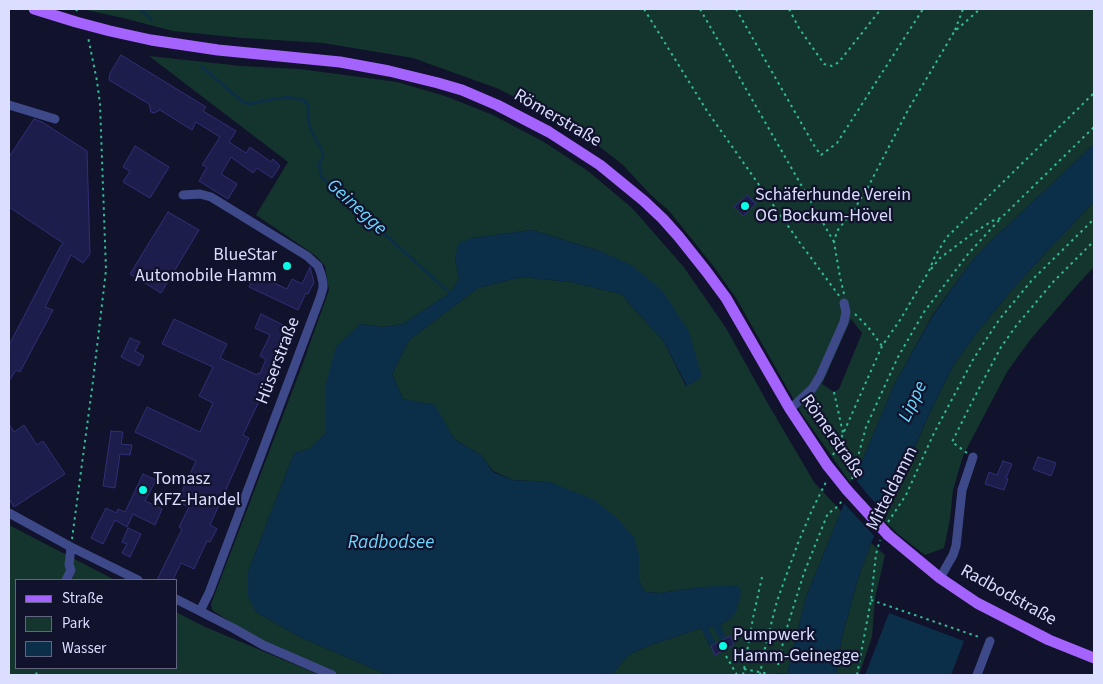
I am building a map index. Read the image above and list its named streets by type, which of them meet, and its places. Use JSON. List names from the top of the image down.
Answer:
{
  "streets": {
    "main road": ["Römerstraße", "Radbodstraße"],
    "street": ["Hüserstraße"],
    "path": ["Mitteldamm"]
  },
  "crossings": [
    ["Römerstraße", "Mitteldamm"],
    ["Römerstraße", "Radbodstraße"],
    ["Mitteldamm", "Radbodstraße"]
  ],
  "water": ["Geinegge", "Lippe", "Radbodsee"],
  "places": [
    "Schäferhunde Verein OG Bockum-Hövel",
    "BlueStar Automobile Hamm",
    "Tomasz KFZ-Handel",
    "Pumpwerk Hamm-Geinegge"
  ],
  "legend": ["Straße", "Park", "Wasser"]
}
